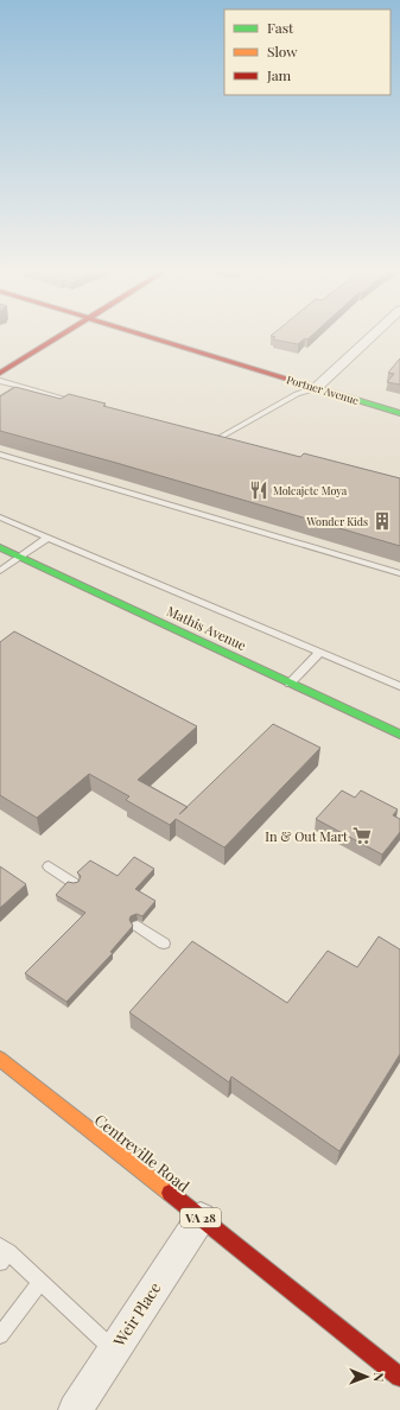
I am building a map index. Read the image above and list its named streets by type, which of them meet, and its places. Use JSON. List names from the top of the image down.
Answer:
{
  "streets": {
    "main road": [
      "Portner Avenue",
      "Mathis Avenue",
      "Centreville Road",
      "VA 28"
    ],
    "street": ["Weir Place"]
  },
  "crossings": [
    ["Centreville Road", "Weir Place"]
  ],
  "places": {
    "restaurant": ["Molcajete Moya"],
    "building": ["Wonder Kids"],
    "supermarket": ["In & Out Mart"]
  },
  "legend": ["Fast", "Slow", "Jam"],
  "north": "right"
}
